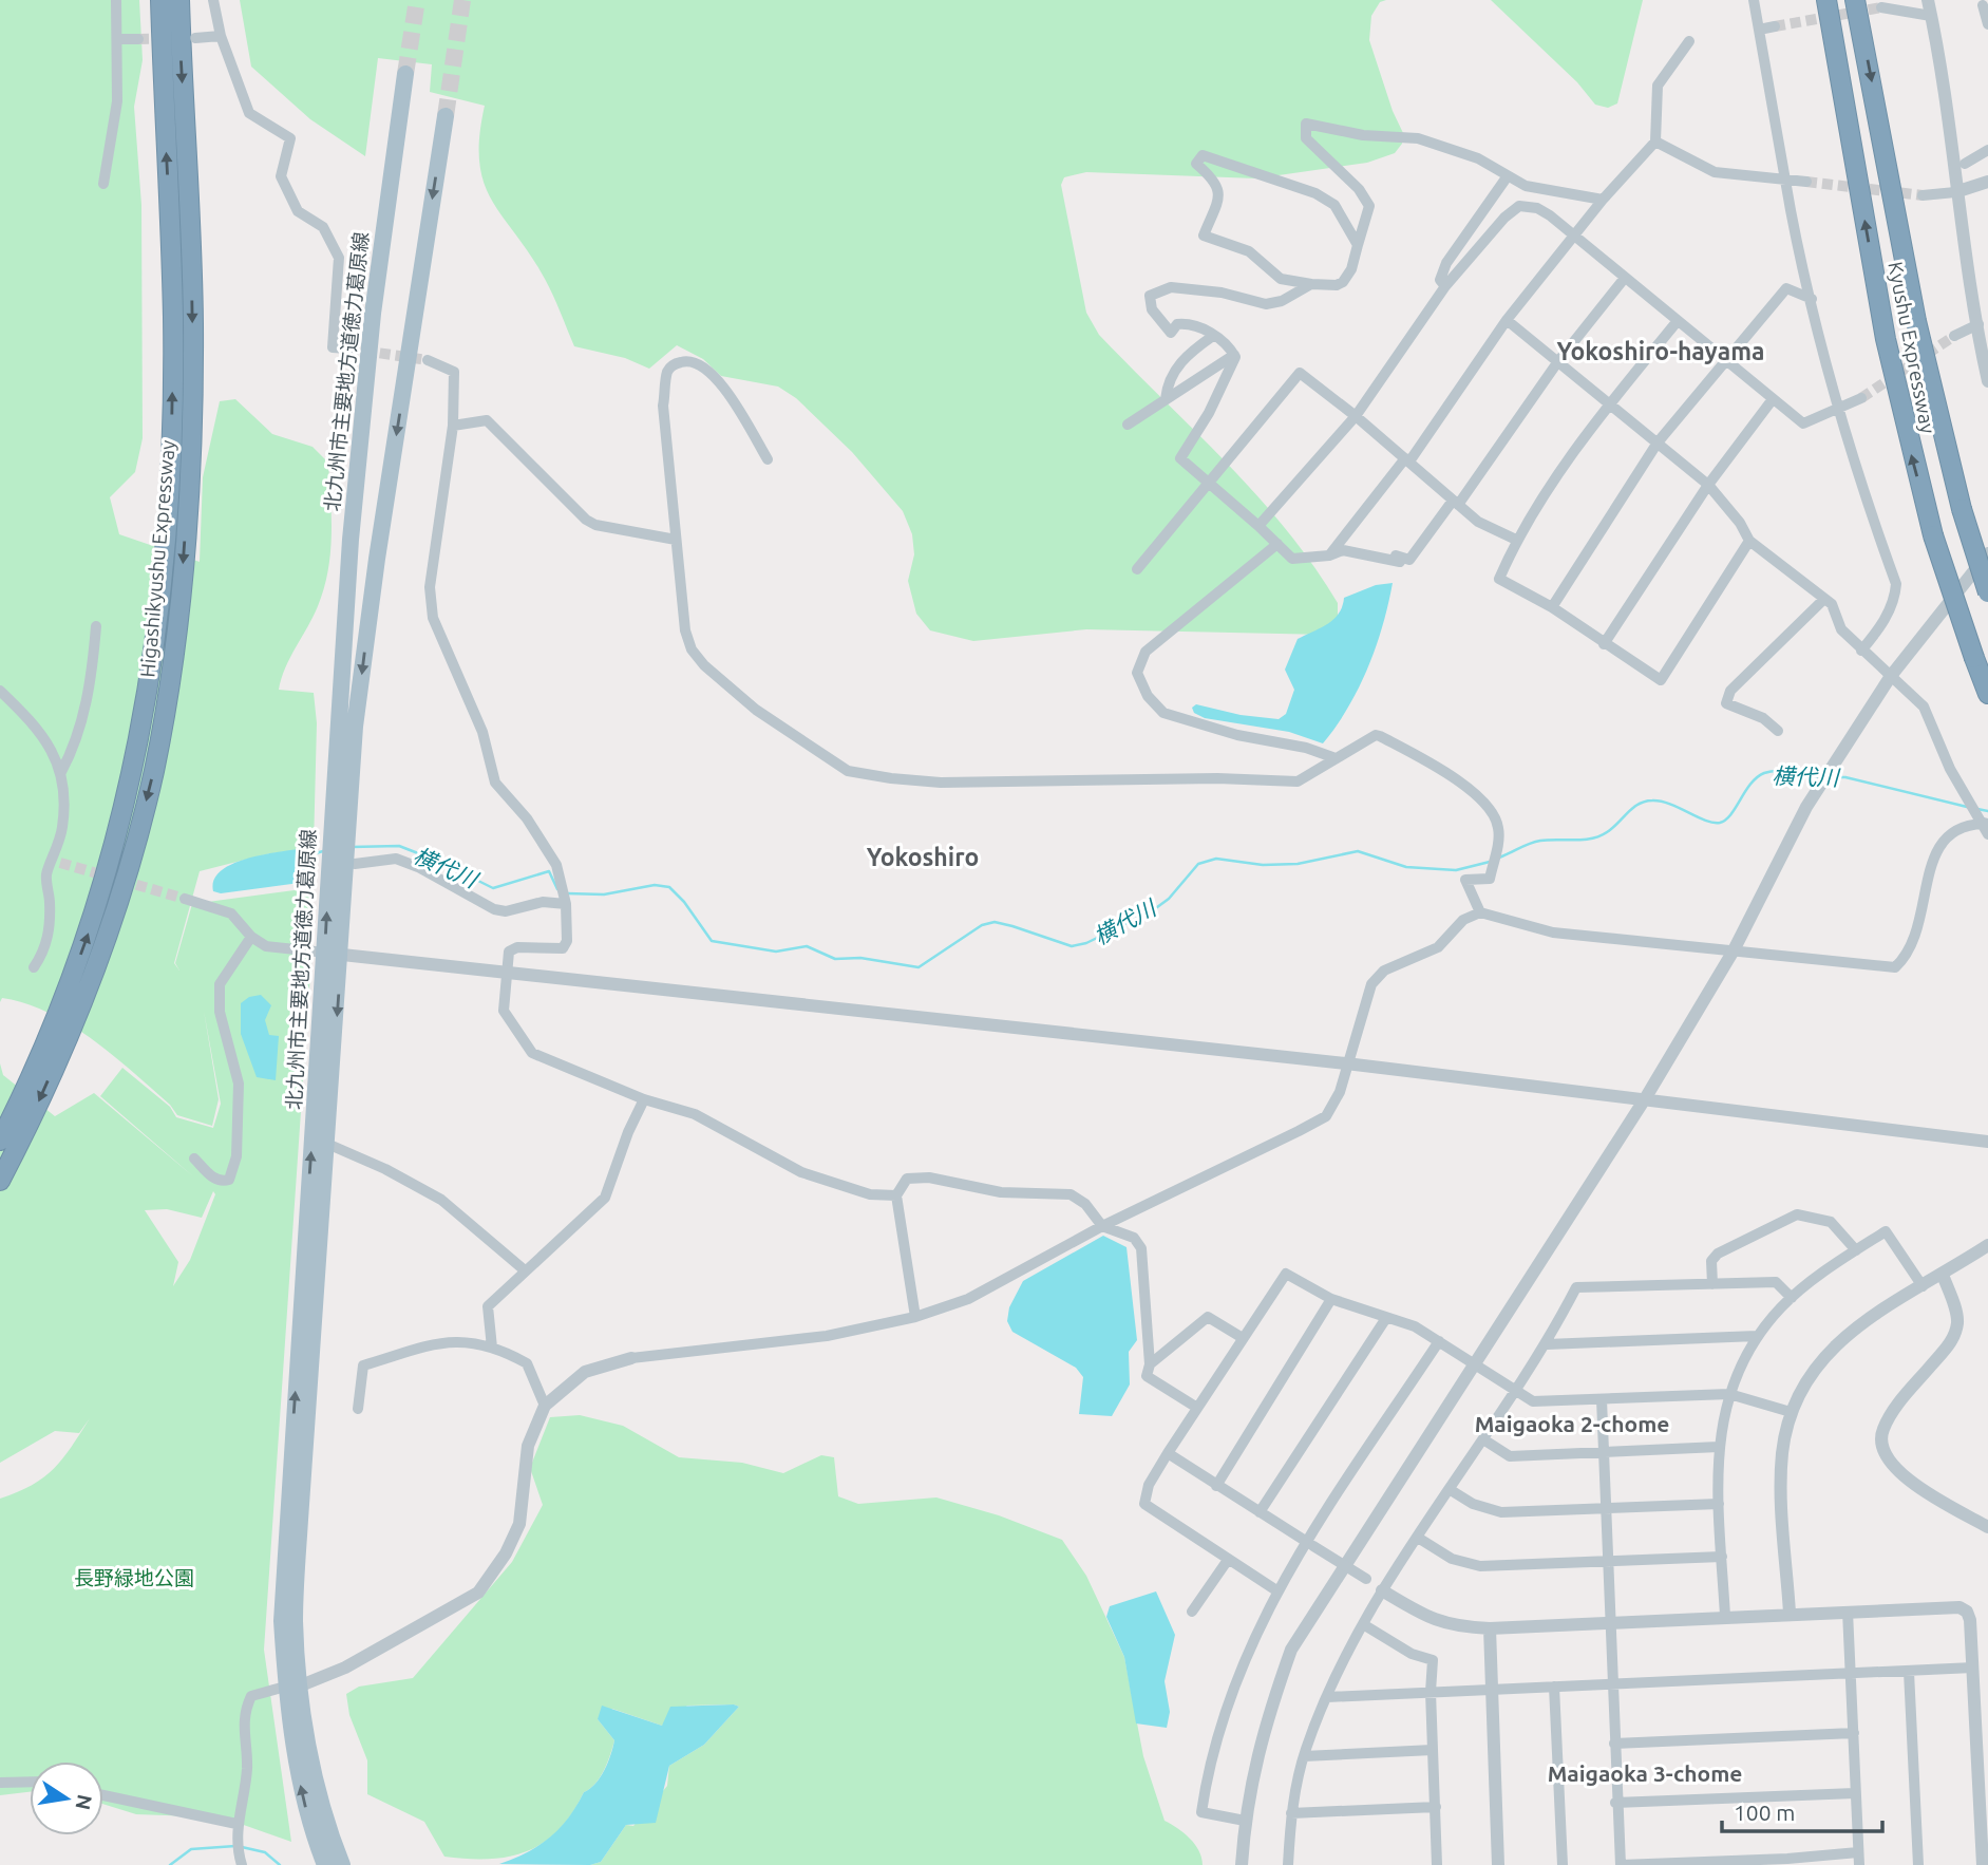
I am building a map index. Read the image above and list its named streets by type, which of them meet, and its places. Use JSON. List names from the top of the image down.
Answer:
{
  "streets": {
    "highway": ["Kyushu Expressway", "Higashikyushu Expressway"],
    "main road": ["北九州市主要地方道徳力葛原線"]
  },
  "districts": [
    "Yokoshiro-hayama",
    "Yokoshiro",
    "Maigaoka 2-chome",
    "Maigaoka 3-chome"
  ],
  "water": ["横代川"],
  "parks": ["長野緑地公園"],
  "scale_bar": "100 m",
  "north": "right"
}
